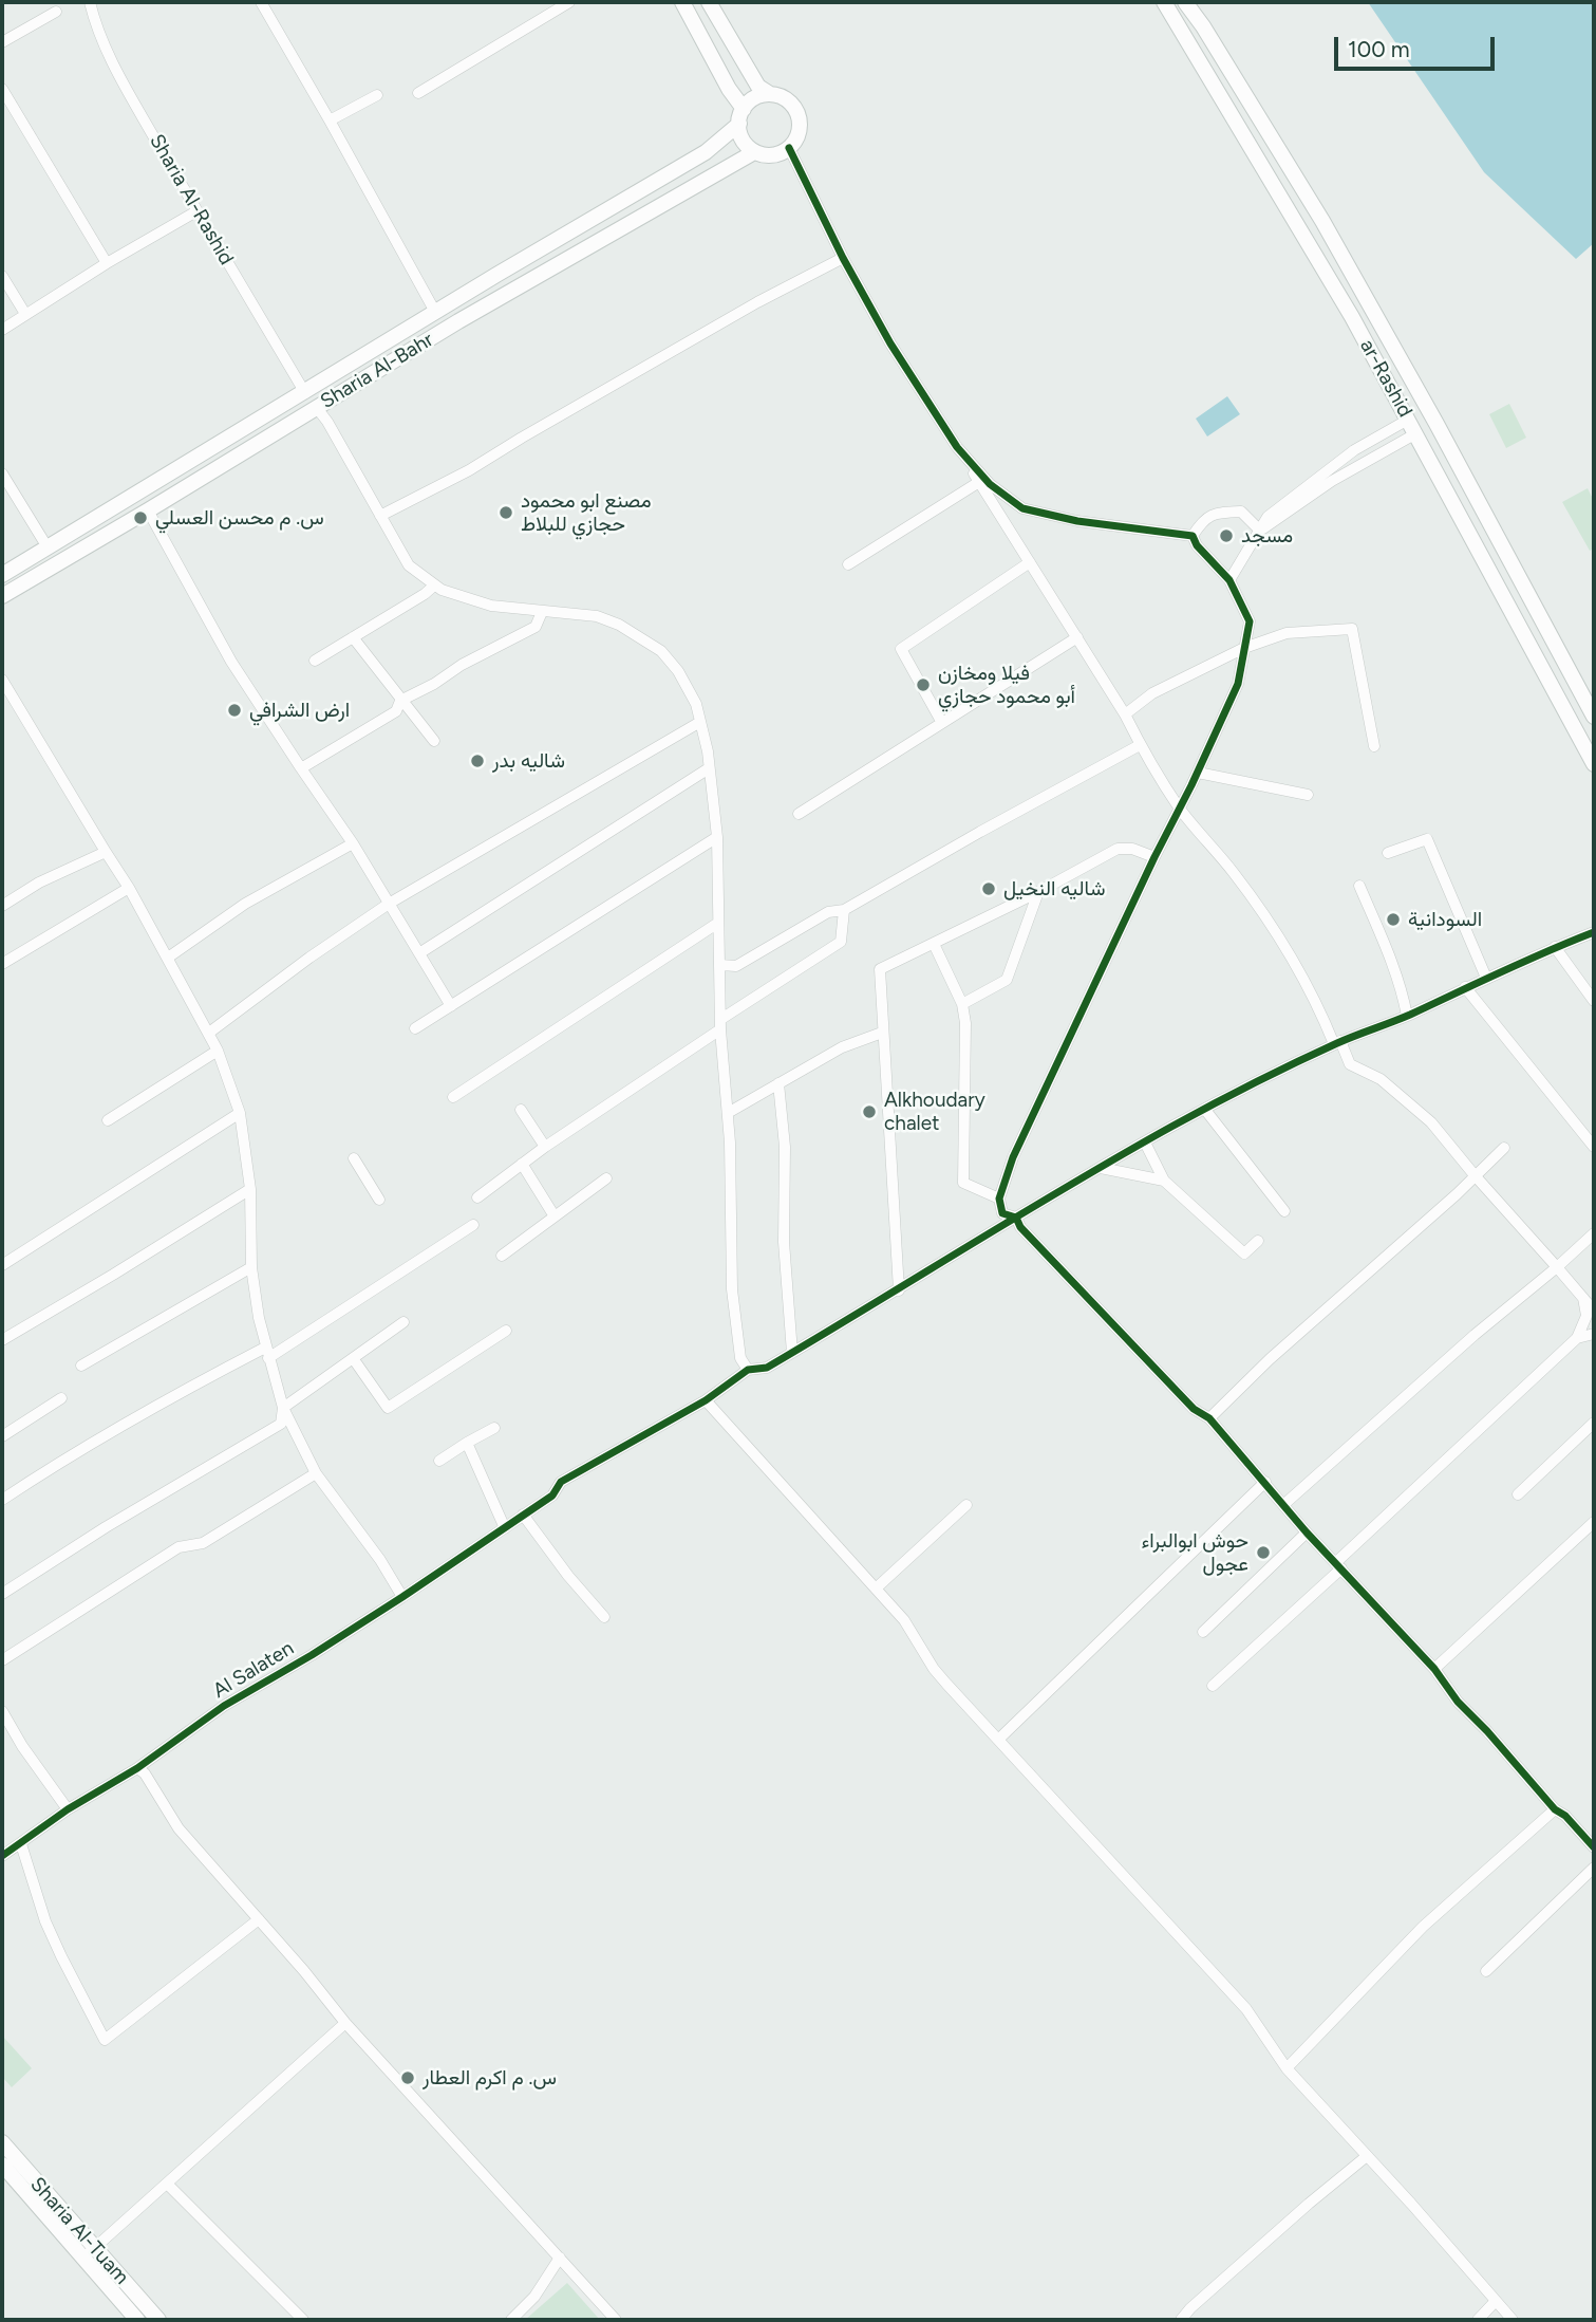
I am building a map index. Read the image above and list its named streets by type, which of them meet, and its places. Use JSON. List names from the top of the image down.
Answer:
{
  "streets": {
    "main road": ["Sharia Al-Bahr", "ar-Rashid", "Sharia Al-Tuam"],
    "street": ["Sharia Al-Rashid", "Al Salaten"]
  },
  "crossings": [
    ["Sharia Al-Rashid", "Sharia Al-Bahr"]
  ],
  "places": [
    "مصنع ابو محمود حجازي للبلاط",
    "س. م محسن العسلي",
    "مسجد",
    "فيلا ومخازن أبو محمود حجازي",
    "ارض الشرافي",
    "شاليه بدر",
    "شاليه النخيل",
    "السودانية",
    "Alkhoudary chalet",
    "حوش ابوالبراء عجول",
    "س. م اكرم العطار"
  ],
  "scale_bar": "100 m"
}
